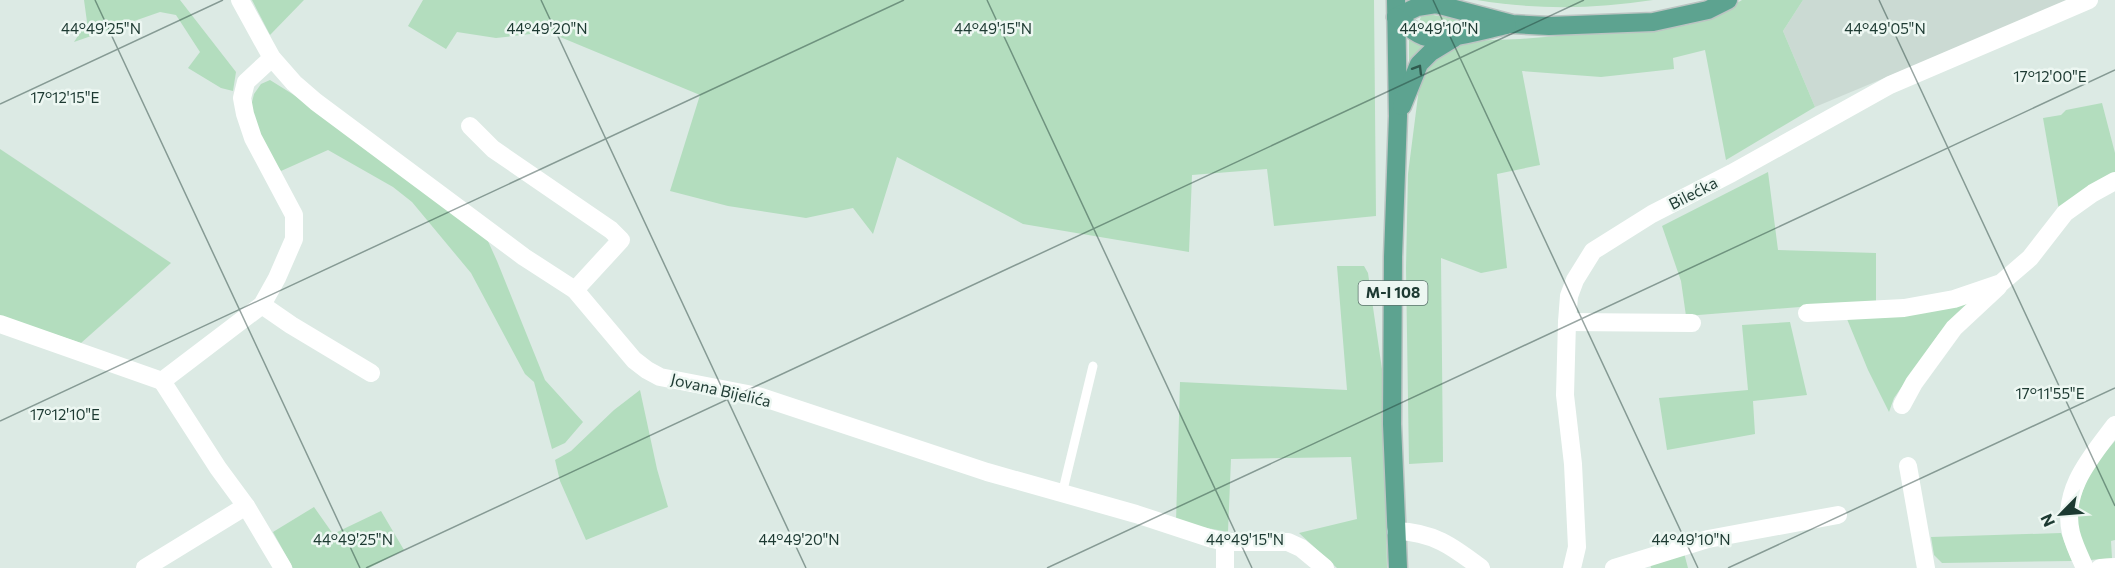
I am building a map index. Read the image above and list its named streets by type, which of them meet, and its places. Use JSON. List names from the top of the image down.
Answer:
{
  "streets": {
    "main road": ["M-I 108"],
    "street": ["Bilećka", "Jovana Bijelića"]
  },
  "north": "bottom left",
  "coordinates": [
    "44°49'25\"N",
    "44°49'20\"N",
    "44°49'15\"N",
    "44°49'10\"N",
    "44°49'05\"N",
    "17°12'00\"E",
    "17°12'15\"E",
    "17°11'55\"E",
    "17°12'10\"E"
  ]
}
